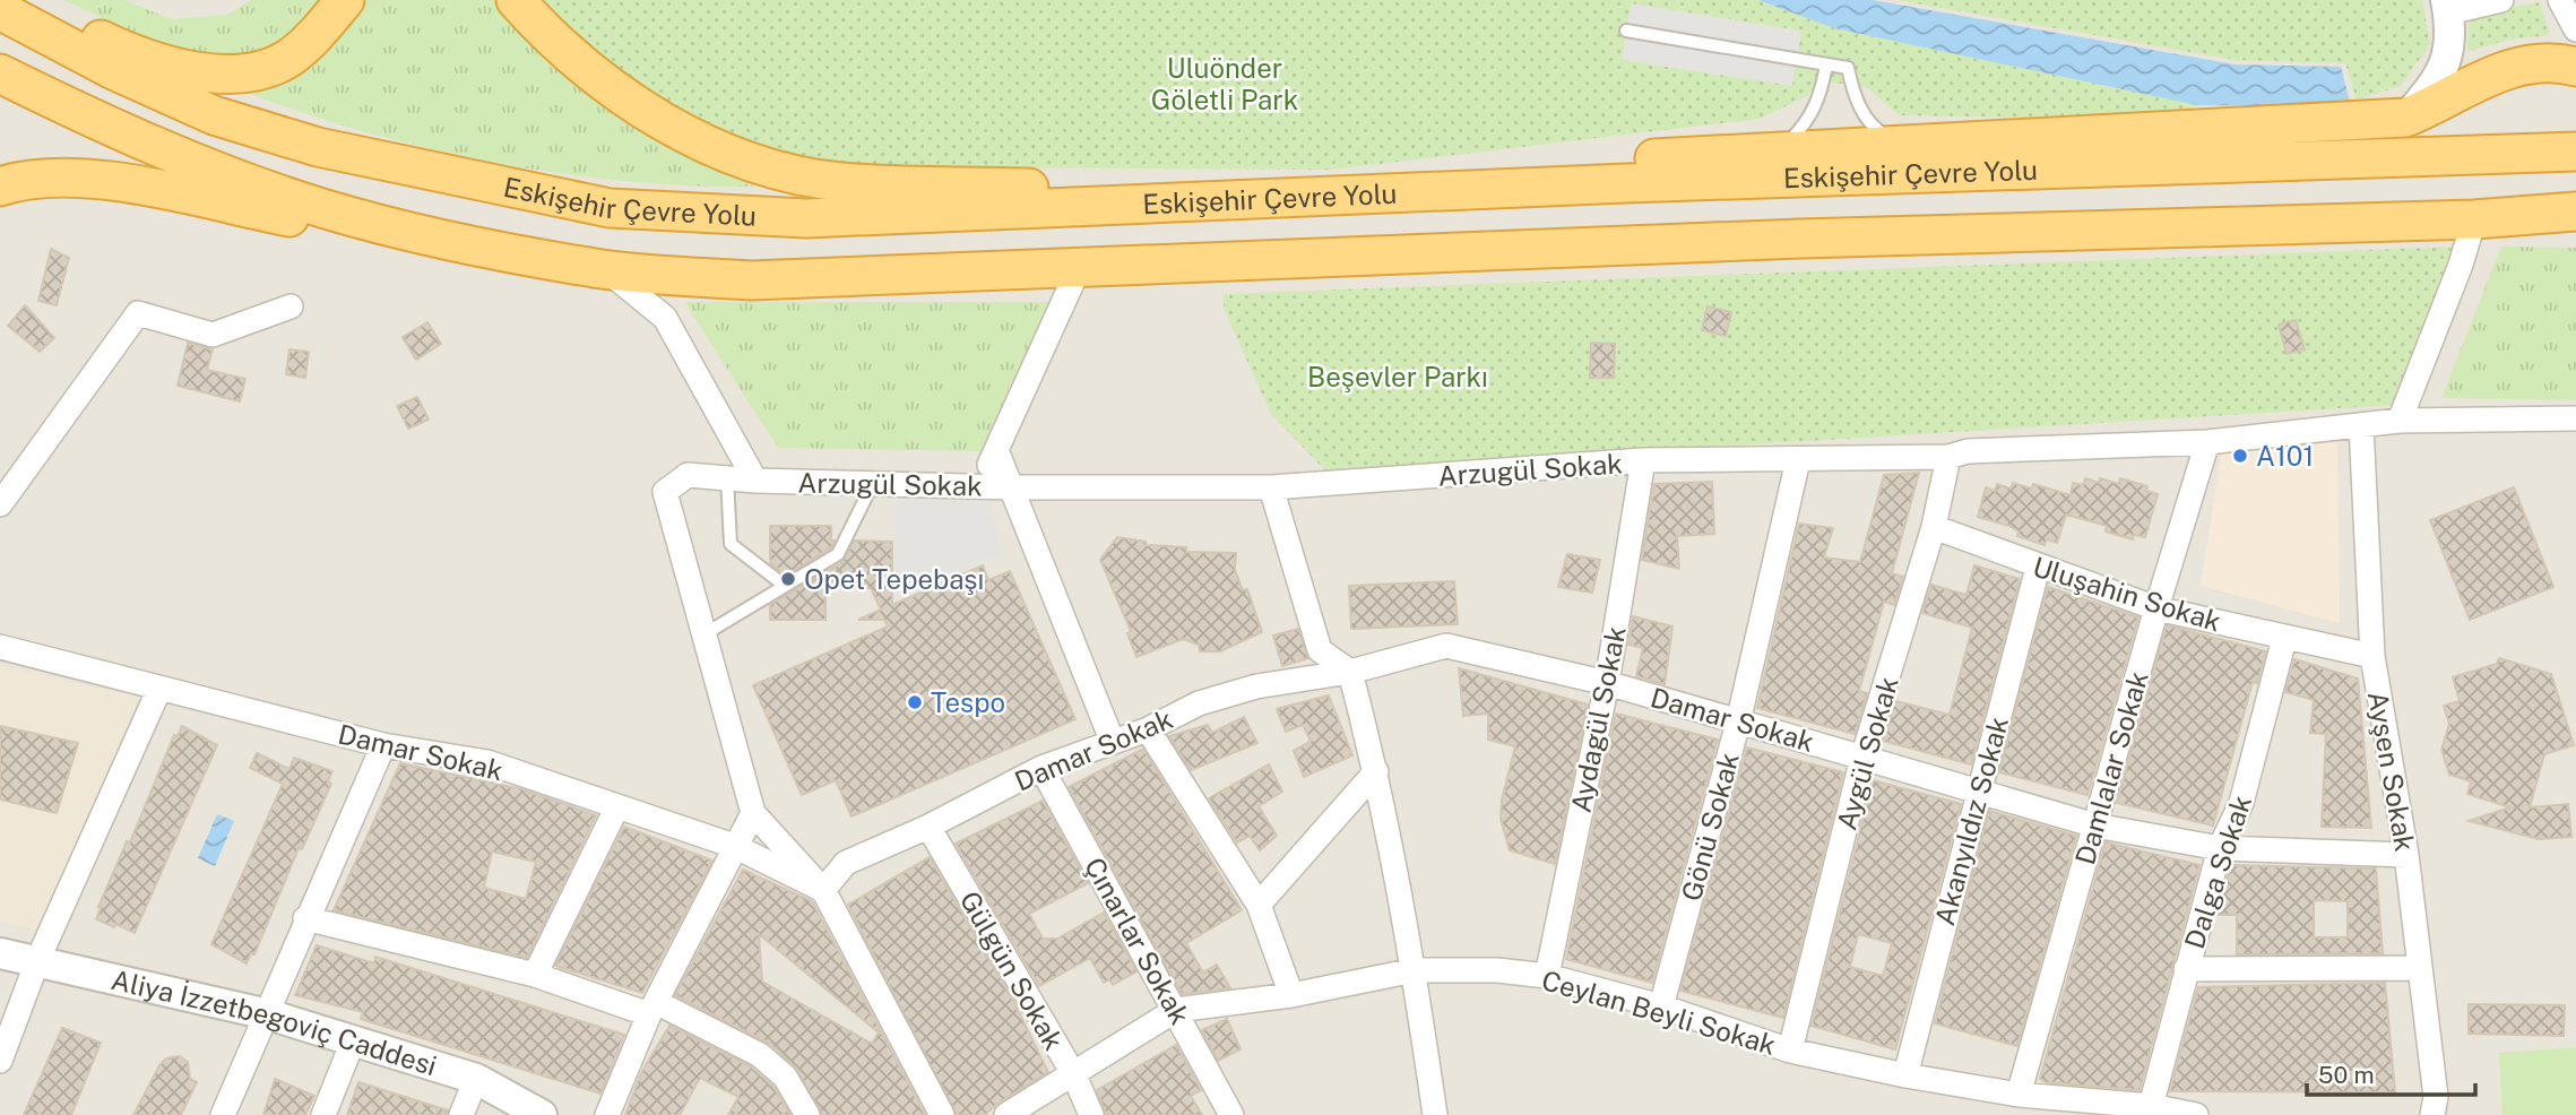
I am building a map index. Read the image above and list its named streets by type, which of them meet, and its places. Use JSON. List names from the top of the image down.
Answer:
{
  "streets": {
    "highway": ["Eskişehir Çevre Yolu"],
    "street": [
      "Arzugül Sokak",
      "Uluşahin Sokak",
      "Aydagül Sokak",
      "Damar Sokak",
      "Aygül Sokak",
      "Damlalar Sokak",
      "Ayşen Sokak",
      "Akanyıldız Sokak",
      "Gönü Sokak",
      "Dalga Sokak",
      "Çınarlar Sokak",
      "Gülgün Sokak",
      "Ceylan Beyli Sokak",
      "Aliya İzzetbegoviç Caddesi"
    ]
  },
  "crossings": [
    ["Arzugül Sokak", "Aydagül Sokak"],
    ["Arzugül Sokak", "Aygül Sokak"],
    ["Arzugül Sokak", "Damlalar Sokak"],
    ["Arzugül Sokak", "Ayşen Sokak"],
    ["Arzugül Sokak", "Gönü Sokak"],
    ["Uluşahin Sokak", "Aygül Sokak"],
    ["Uluşahin Sokak", "Damlalar Sokak"],
    ["Uluşahin Sokak", "Ayşen Sokak"],
    ["Uluşahin Sokak", "Akanyıldız Sokak"],
    ["Uluşahin Sokak", "Dalga Sokak"],
    ["Aydagül Sokak", "Damar Sokak"],
    ["Aydagül Sokak", "Ceylan Beyli Sokak"],
    ["Damar Sokak", "Aygül Sokak"],
    ["Damar Sokak", "Damlalar Sokak"],
    ["Damar Sokak", "Ayşen Sokak"],
    ["Damar Sokak", "Akanyıldız Sokak"],
    ["Damar Sokak", "Gönü Sokak"],
    ["Damar Sokak", "Dalga Sokak"],
    ["Damar Sokak", "Çınarlar Sokak"],
    ["Damar Sokak", "Gülgün Sokak"],
    ["Aygül Sokak", "Ceylan Beyli Sokak"],
    ["Damlalar Sokak", "Ceylan Beyli Sokak"],
    ["Akanyıldız Sokak", "Ceylan Beyli Sokak"],
    ["Gönü Sokak", "Ceylan Beyli Sokak"],
    ["Dalga Sokak", "Ceylan Beyli Sokak"],
    ["Çınarlar Sokak", "Ceylan Beyli Sokak"],
    ["Gülgün Sokak", "Ceylan Beyli Sokak"]
  ],
  "parks": ["Uluönder Göletli Park", "Beşevler Parkı"],
  "places": ["A101", "Opet Tepebaşı", "Tespo"],
  "scale_bar": "50 m"
}
